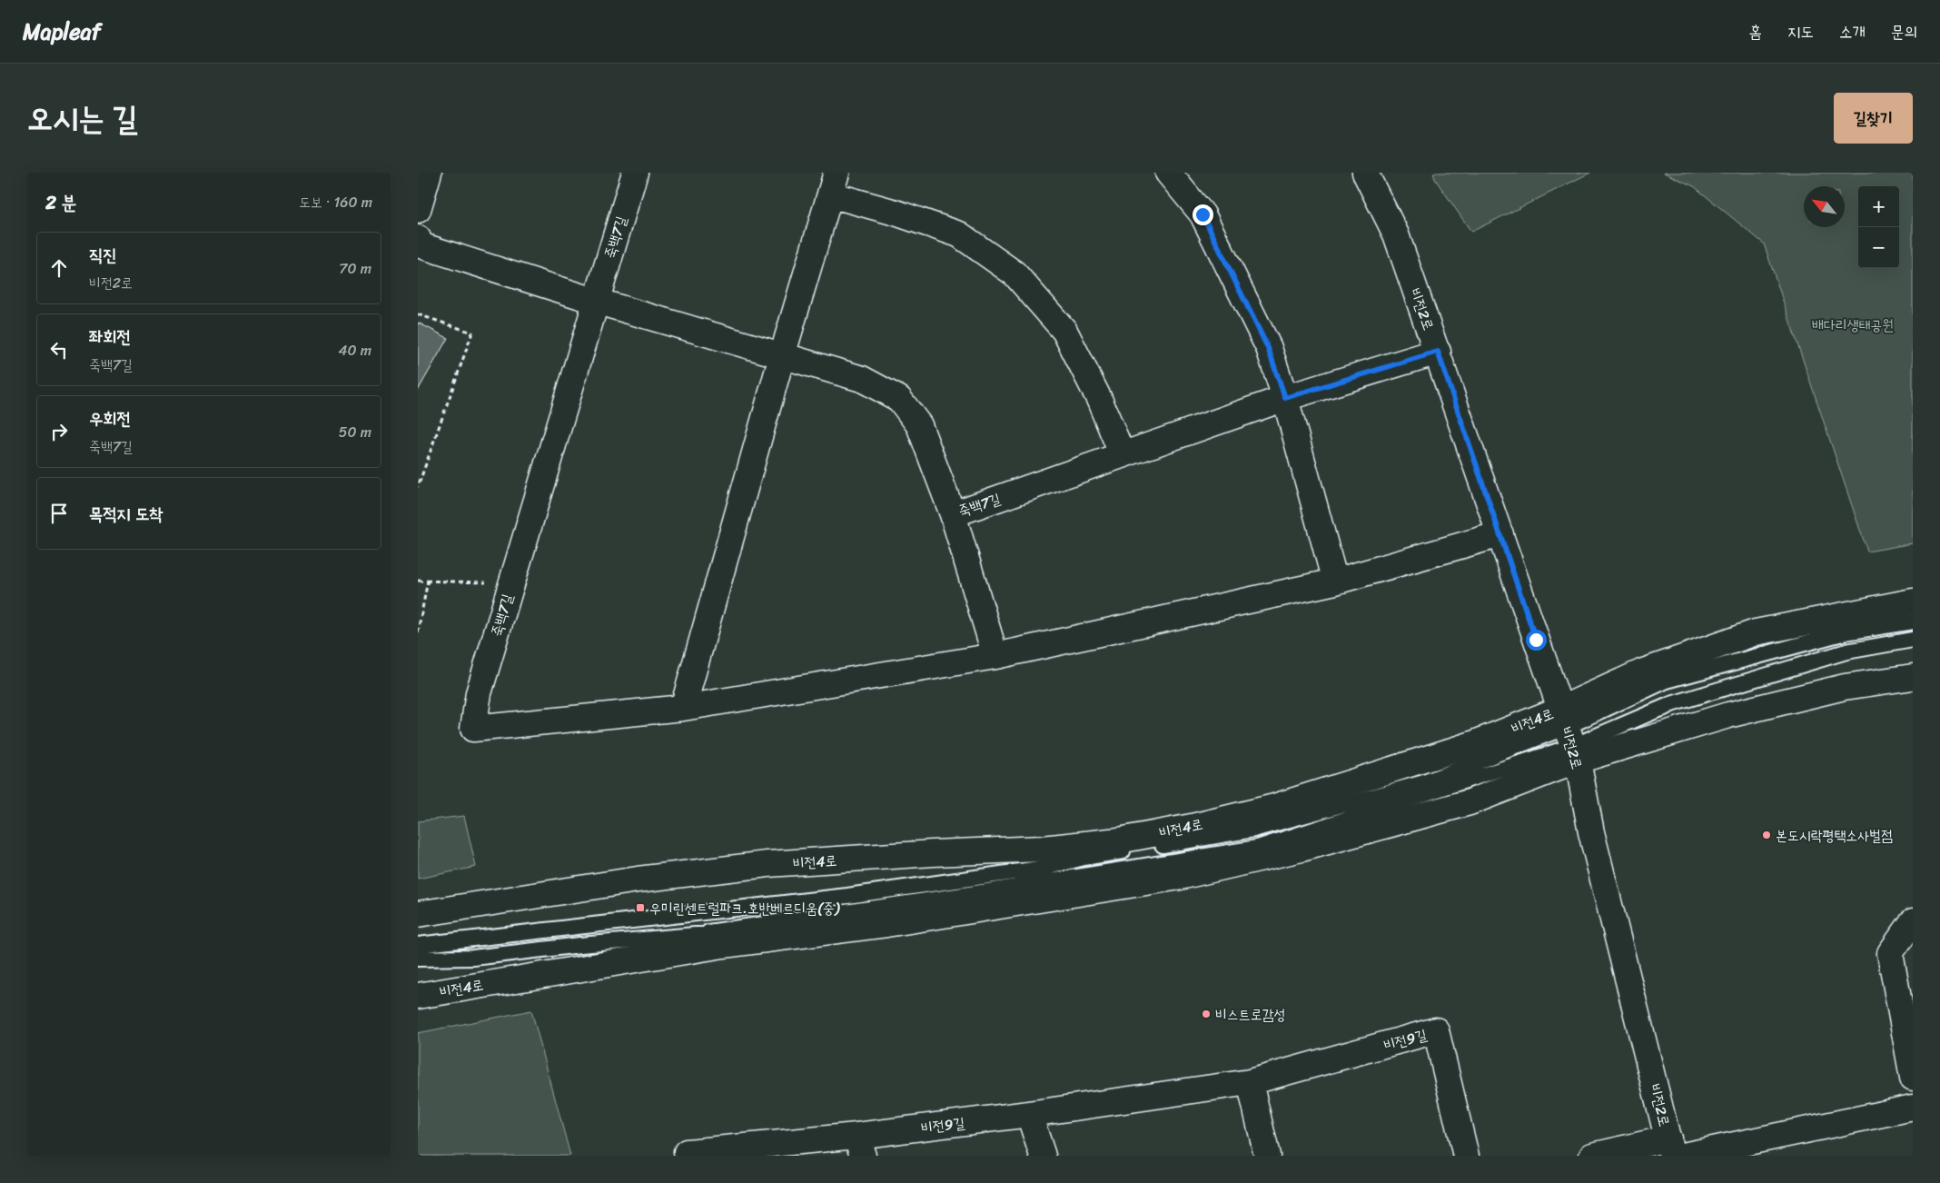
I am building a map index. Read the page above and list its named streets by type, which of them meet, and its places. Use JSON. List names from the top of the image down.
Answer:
{
  "streets": {
    "street": [
      "죽백7길",
      "비전2로",
      "비전4로",
      "비전9길"
    ]
  },
  "crossings": [
    ["죽백7길", "비전2로"],
    ["비전2로", "비전4로"]
  ],
  "parks": ["배다리생태공원"],
  "places": {
    "other": ["본도시락평택소사벌점", "비스트로감성"],
    "transit": ["우미린센트럴파크.호반베르디움(중)"]
  },
  "north": "top left",
  "page": {
    "header": "Mapleaf",
    "nav": [
      "홈",
      "지도",
      "소개",
      "문의"
    ],
    "title": "오시는 길",
    "buttons": "길찾기",
    "heading": ["2 분", "도보 · 160 m"],
    "map_buttons": ["+", "−"],
    "list": [
      ["직진", "비전2로", "70 m"],
      ["좌회전", "죽백7길", "40 m"],
      ["우회전", "죽백7길", "50 m"],
      "목적지 도착"
    ]
  }
}
